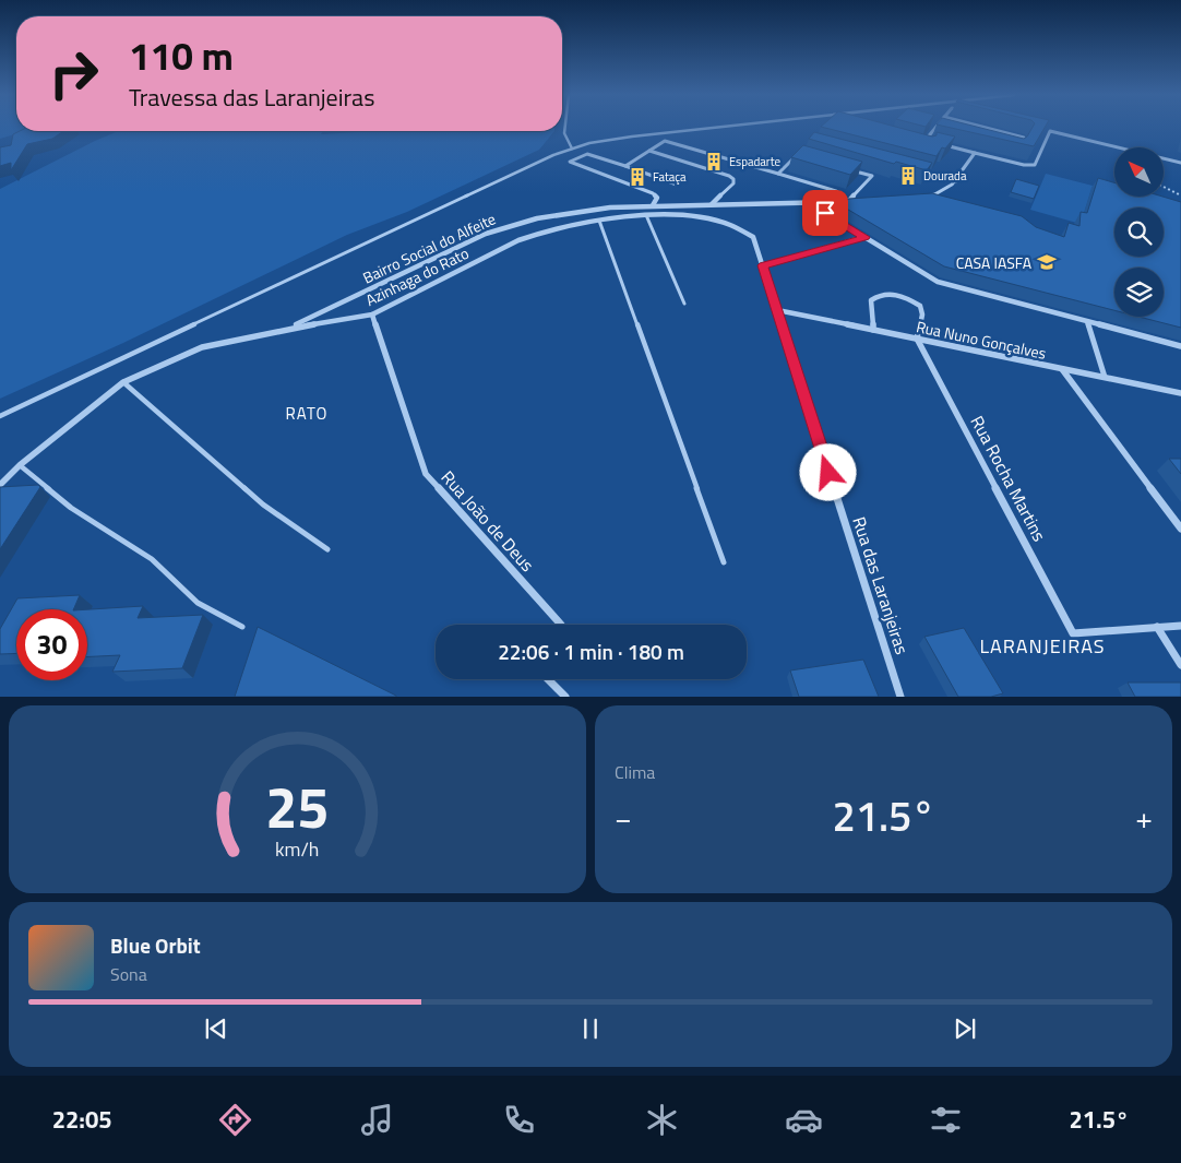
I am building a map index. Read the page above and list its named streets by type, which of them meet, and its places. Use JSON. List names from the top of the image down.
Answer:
{
  "streets": {
    "street": [
      "Bairro Social do Alfeite",
      "Azinhaga do Rato",
      "Rua Nuno Gonçalves",
      "Rua Rocha Martins",
      "Rua João de Deus",
      "Rua das Laranjeiras"
    ]
  },
  "crossings": [
    ["Bairro Social do Alfeite", "Azinhaga do Rato"],
    ["Azinhaga do Rato", "Rua João de Deus"],
    ["Azinhaga do Rato", "Rua das Laranjeiras"],
    ["Rua Nuno Gonçalves", "Rua Rocha Martins"],
    ["Rua Nuno Gonçalves", "Rua das Laranjeiras"]
  ],
  "districts": ["RATO", "LARANJEIRAS"],
  "places": {
    "building": ["Espadarte", "Dourada", "Fataça"],
    "school or university": ["CASA IASFA"]
  },
  "north": "top left",
  "page": {
    "turn": ["110 m", "Travessa das Laranjeiras"],
    "limit": "30",
    "trip": "22:06 · 1 min · 180 m",
    "tile": "Clima",
    "heat": ["−", "21.5°", "+"],
    "song": ["Blue Orbit", "Sona"],
    "tabs": ["22:05", "21.5°"],
    "gauge": ["25", "km/h"]
  }
}
